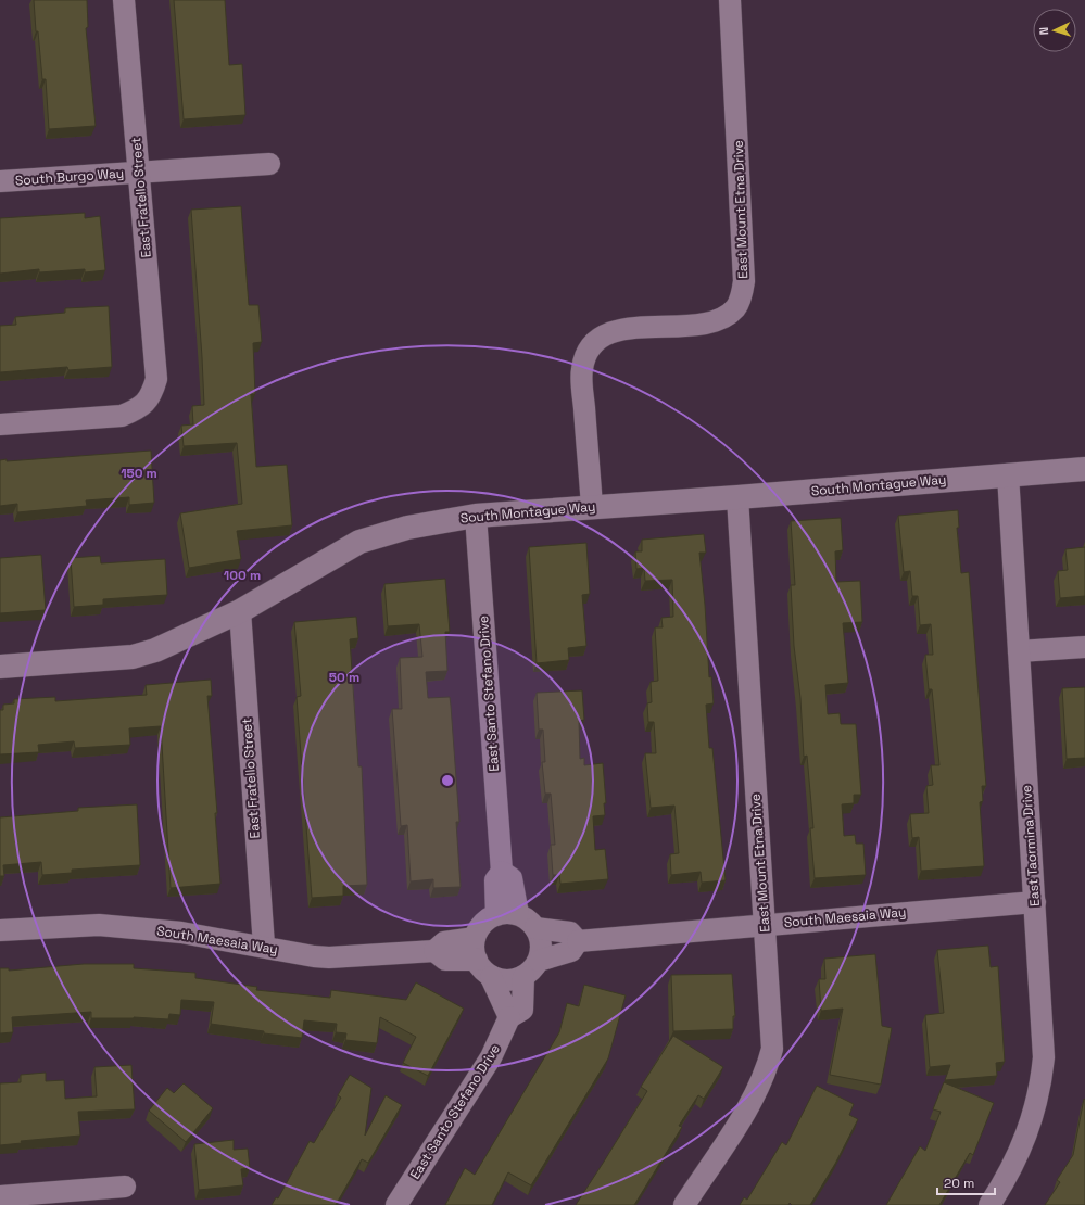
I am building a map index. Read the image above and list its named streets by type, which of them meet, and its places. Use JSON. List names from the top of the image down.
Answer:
{
  "streets": {
    "street": [
      "South Burgo Way",
      "East Fratello Street",
      "East Mount Etna Drive",
      "South Montague Way",
      "East Santo Stefano Drive",
      "East Taormina Drive",
      "South Maesaia Way"
    ]
  },
  "crossings": [
    ["South Burgo Way", "East Fratello Street"],
    ["East Fratello Street", "South Montague Way"],
    ["East Fratello Street", "South Maesaia Way"],
    ["East Mount Etna Drive", "South Montague Way"],
    ["East Mount Etna Drive", "South Maesaia Way"],
    ["South Montague Way", "East Santo Stefano Drive"],
    ["South Montague Way", "East Taormina Drive"],
    ["East Santo Stefano Drive", "South Maesaia Way"],
    ["East Taormina Drive", "South Maesaia Way"]
  ],
  "scale_bar": "20 m",
  "north": "left",
  "rings": ["150 m", "100 m", "50 m"]
}
